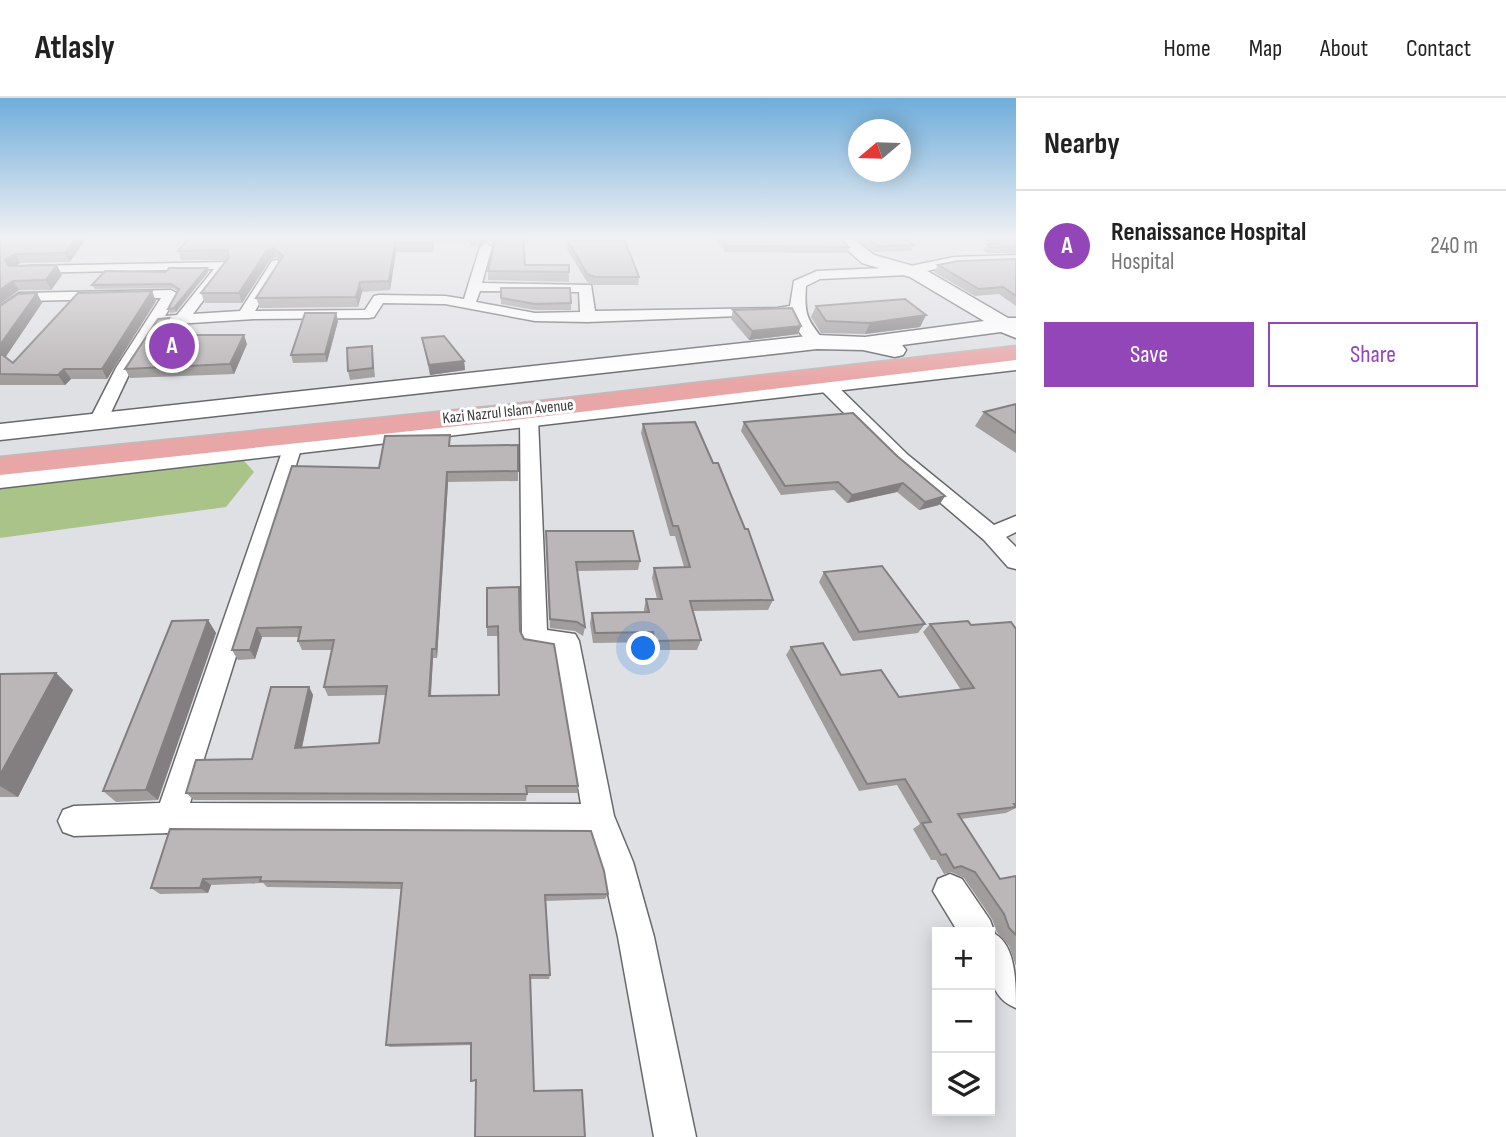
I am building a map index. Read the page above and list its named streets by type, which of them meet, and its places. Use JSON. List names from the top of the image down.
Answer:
{
  "streets": {
    "main road": ["Kazi Nazrul Islam Avenue"]
  },
  "north": "left",
  "page": {
    "header": "Atlasly",
    "nav": [
      "Home",
      "Map",
      "About",
      "Contact"
    ],
    "heading": "Nearby",
    "list": [
      {
        "mark": "A",
        "name": "Renaissance Hospital",
        "note": "Hospital",
        "value": "240 m"
      }
    ],
    "buttons": ["Save", "Share"],
    "pins": "A",
    "map_buttons": ["+", "−"]
  }
}
